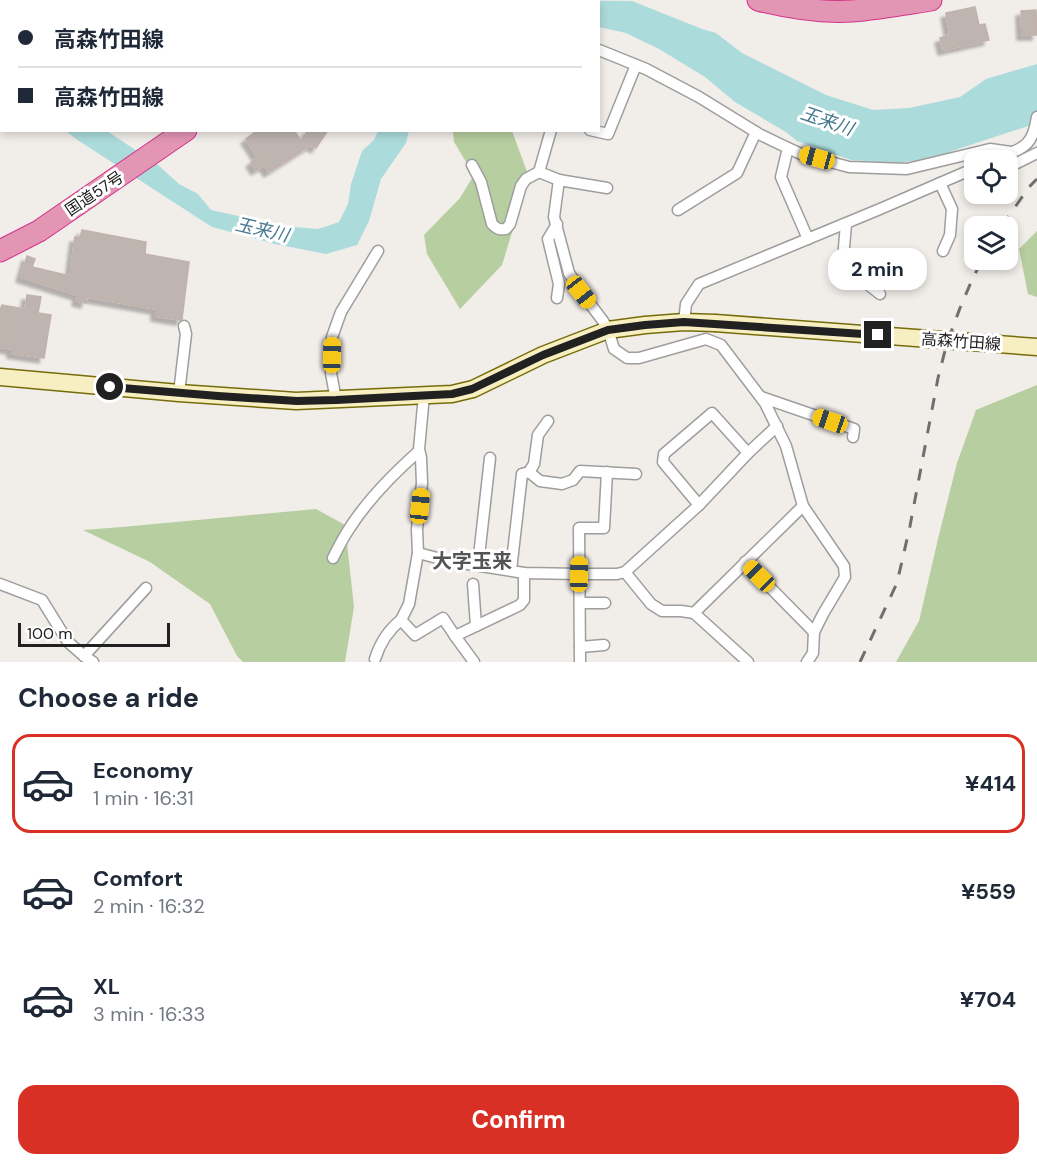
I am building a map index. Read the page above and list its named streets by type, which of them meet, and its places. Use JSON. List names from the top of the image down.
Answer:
{
  "streets": {
    "highway": ["国道57号"],
    "main road": ["高森竹田線"]
  },
  "districts": ["大字玉来"],
  "water": ["玉来川"],
  "scale_bar": "100 m",
  "page": {
    "banner": ["高森竹田線", "高森竹田線"],
    "bubble": "2 min",
    "scale": "100 m",
    "heading": "Choose a ride",
    "list": [
      {
        "name": "Economy",
        "note": "1 min · 16:31",
        "value": "¥414"
      },
      {
        "name": "Comfort",
        "note": "2 min · 16:32",
        "value": "¥559"
      },
      {
        "name": "XL",
        "note": "3 min · 16:33",
        "value": "¥704"
      }
    ],
    "buttons": "Confirm"
  }
}
